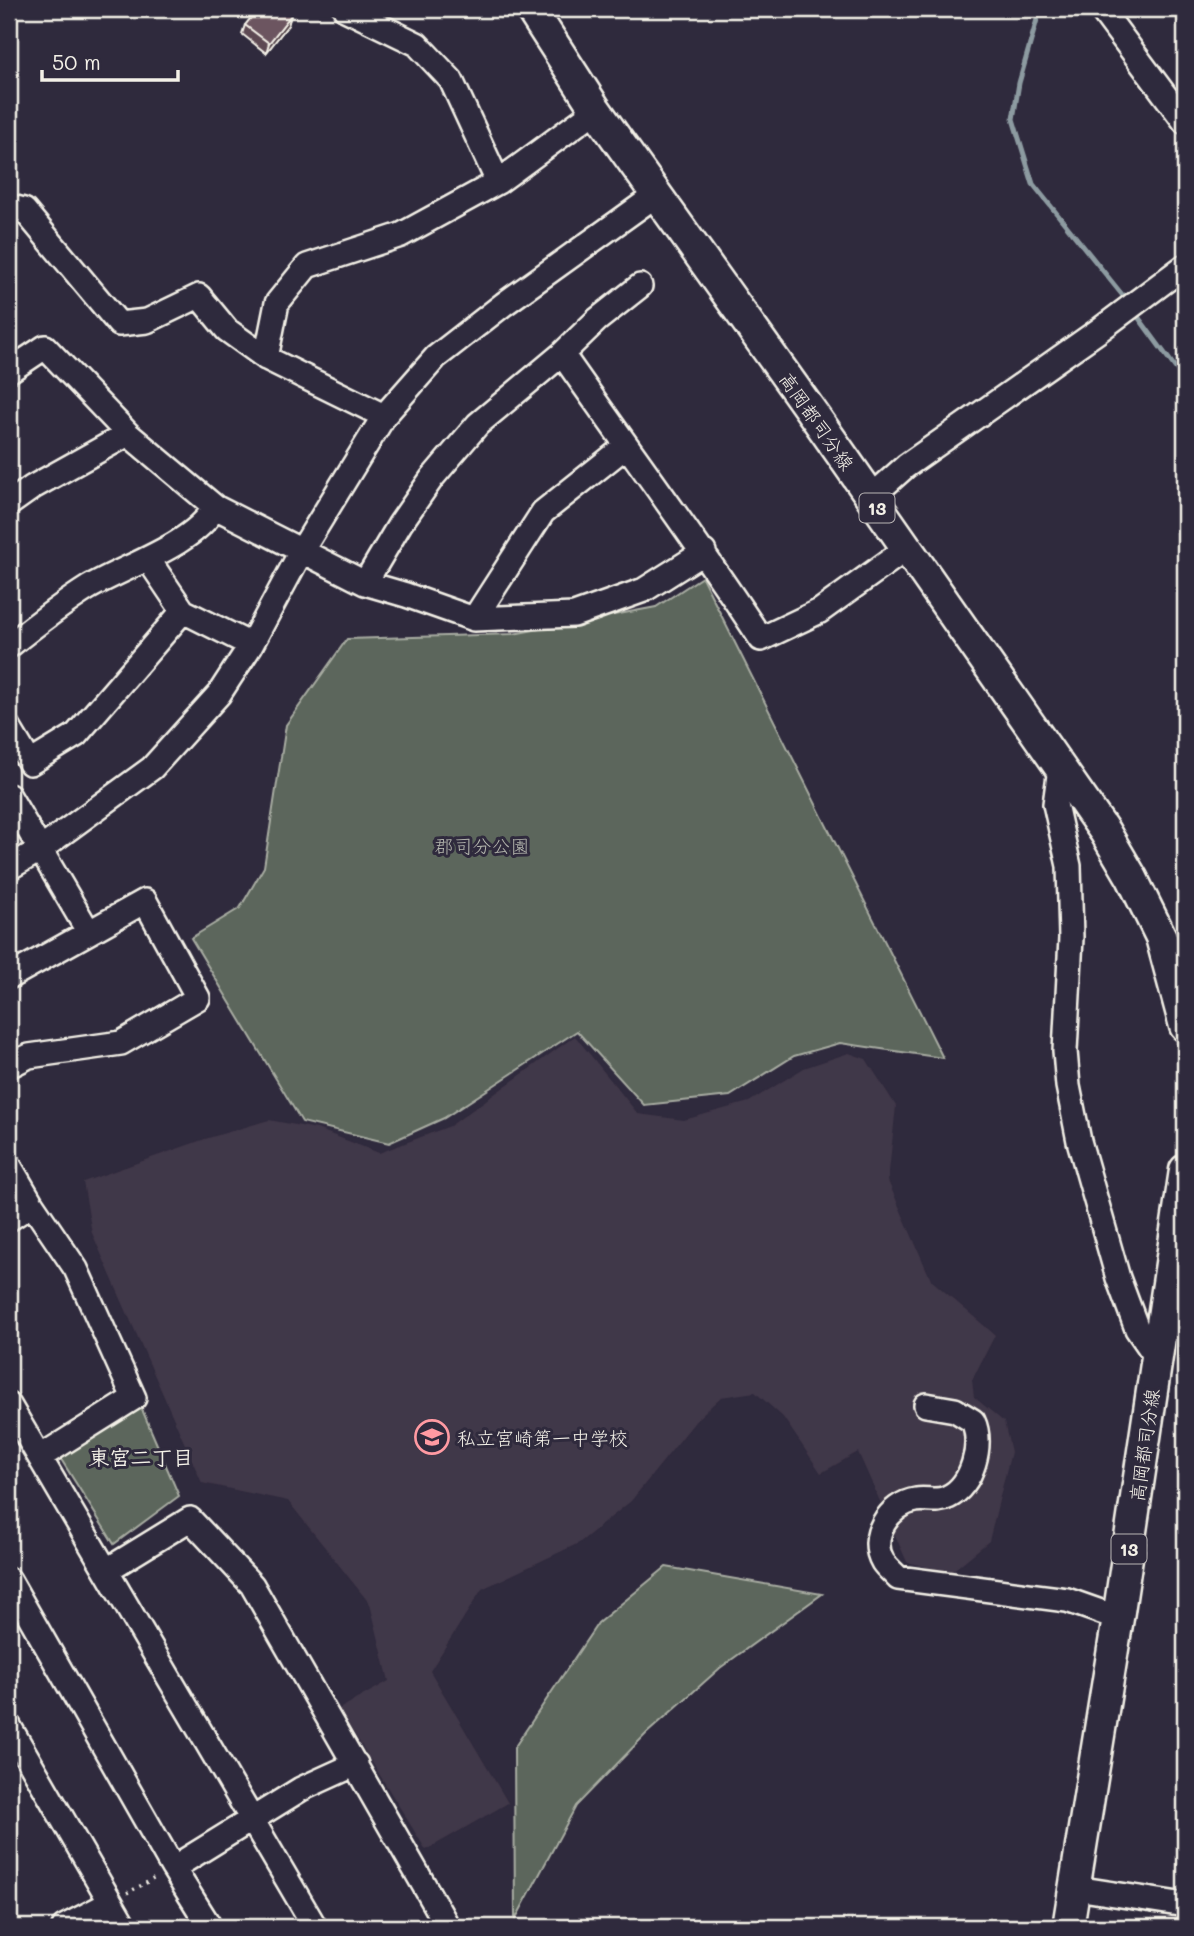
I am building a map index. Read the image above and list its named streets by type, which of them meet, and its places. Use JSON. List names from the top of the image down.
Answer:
{
  "streets": {
    "main road": ["高岡都司分線", "13"]
  },
  "districts": ["東宮二丁目"],
  "parks": ["郡司分公園"],
  "places": {
    "school or university": ["私立宮崎第一中学校"]
  },
  "scale_bar": "50 m"
}
